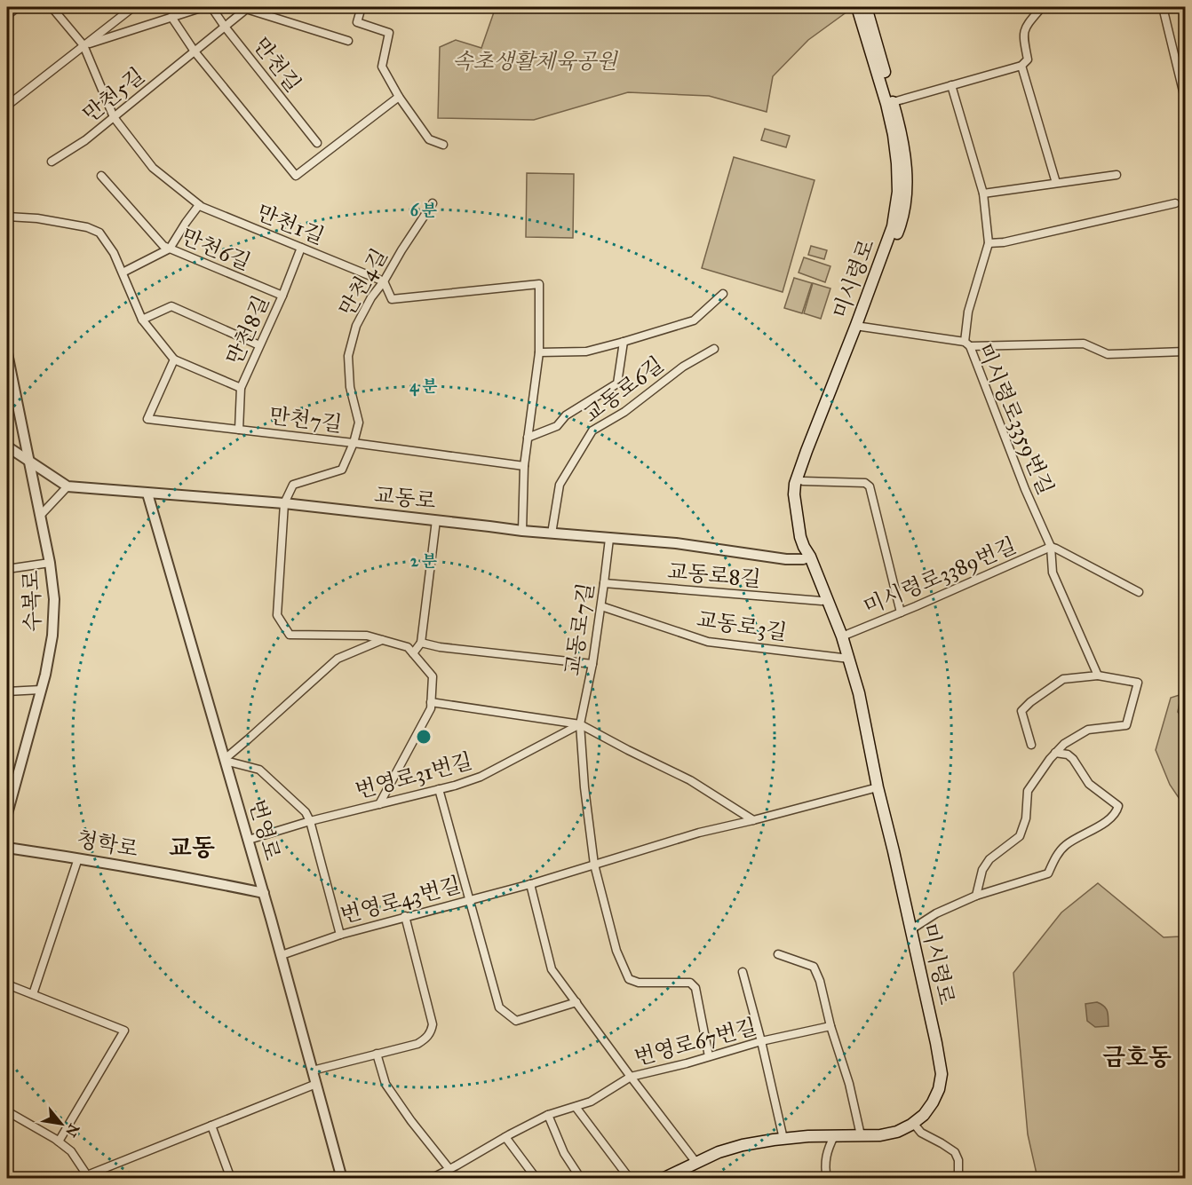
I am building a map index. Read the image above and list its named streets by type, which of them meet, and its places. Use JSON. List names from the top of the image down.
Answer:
{
  "streets": {
    "main road": ["미시령로"],
    "street": [
      "만천길",
      "만천5길",
      "만천1길",
      "만천6길",
      "만천4길",
      "만천8길",
      "교동로6길",
      "미시령로3359번길",
      "만천7길",
      "교동로",
      "교동로8길",
      "미시령로3389번길",
      "수복로",
      "교동로3길",
      "교동로7길",
      "번영로31번길",
      "번영로",
      "청학로",
      "번영로43번길",
      "번영로67번길"
    ]
  },
  "crossings": [
    ["만천길", "만천5길"],
    ["만천5길", "만천1길"],
    ["만천1길", "만천4길"],
    ["만천1길", "만천8길"],
    ["만천1길", "만천7길"],
    ["만천1길", "교동로"],
    ["만천6길", "만천8길"],
    ["미시령로", "미시령로3359번길"],
    ["미시령로", "교동로"],
    ["미시령로", "미시령로3389번길"],
    ["미시령로", "교동로3길"],
    ["미시령로", "번영로43번길"],
    ["만천4길", "만천7길"],
    ["만천4길", "교동로"],
    ["만천8길", "만천7길"],
    ["교동로6길", "교동로"],
    ["미시령로3359번길", "미시령로3389번길"],
    ["교동로", "수복로"],
    ["교동로", "교동로7길"],
    ["교동로", "번영로"],
    ["교동로8길", "교동로7길"],
    ["교동로3길", "교동로7길"],
    ["교동로7길", "번영로31번길"],
    ["교동로7길", "번영로43번길"],
    ["교동로7길", "번영로67번길"],
    ["번영로31번길", "번영로"],
    ["번영로", "청학로"],
    ["번영로", "번영로43번길"]
  ],
  "districts": ["교동", "금호동"],
  "parks": ["속초생활체육공원"],
  "north": "bottom right",
  "rings": ["6 분", "4 분", "2 분"]
}
